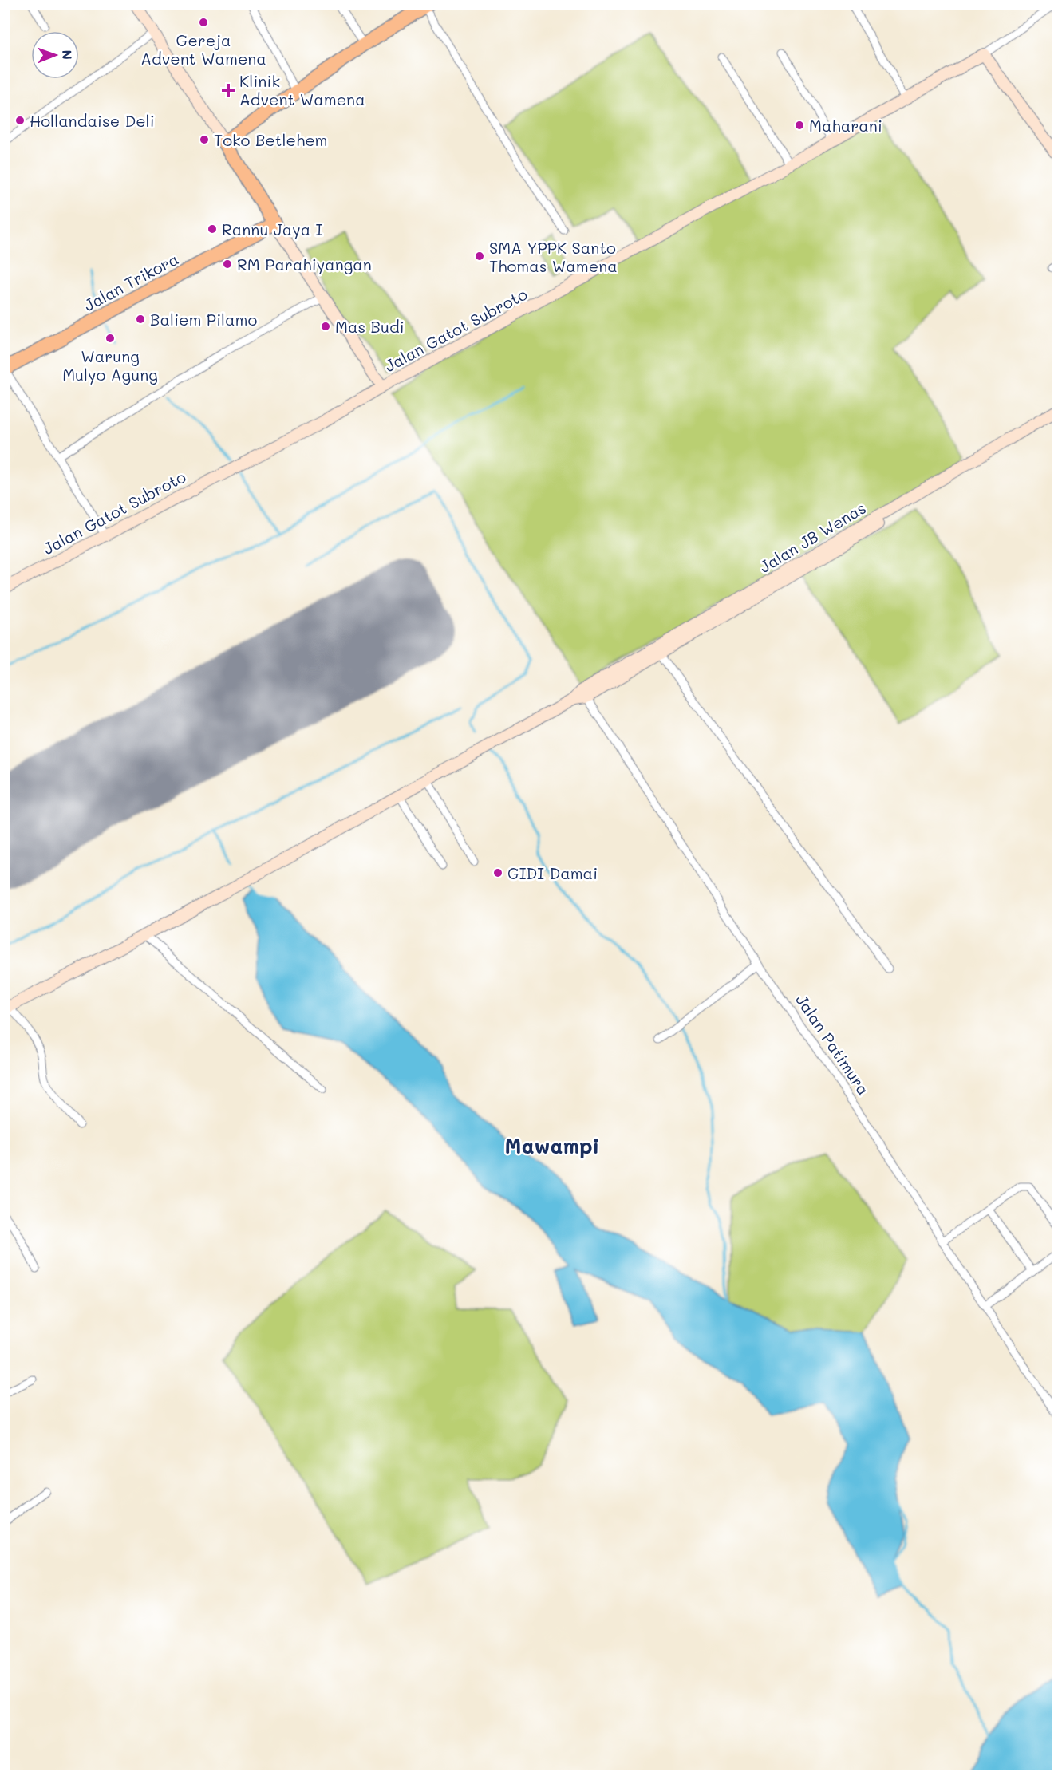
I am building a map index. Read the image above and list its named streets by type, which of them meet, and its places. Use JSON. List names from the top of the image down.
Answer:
{
  "streets": {
    "highway": ["Jalan Trikora"],
    "main road": ["Jalan Gatot Subroto", "Jalan JB Wenas"],
    "street": ["Jalan Patimura"]
  },
  "crossings": [
    ["Jalan JB Wenas", "Jalan Patimura"]
  ],
  "districts": ["Mawampi"],
  "places": {
    "other": [
      "Gereja Advent Wamena",
      "Hollandaise Deli",
      "Maharani",
      "Toko Betlehem",
      "Rannu Jaya I",
      "SMA YPPK Santo Thomas Wamena",
      "RM Parahiyangan",
      "Baliem Pilamo",
      "Mas Budi",
      "Warung Mulyo Agung",
      "GIDI Damai"
    ],
    "health": ["Klinik Advent Wamena"]
  },
  "north": "right"
}
